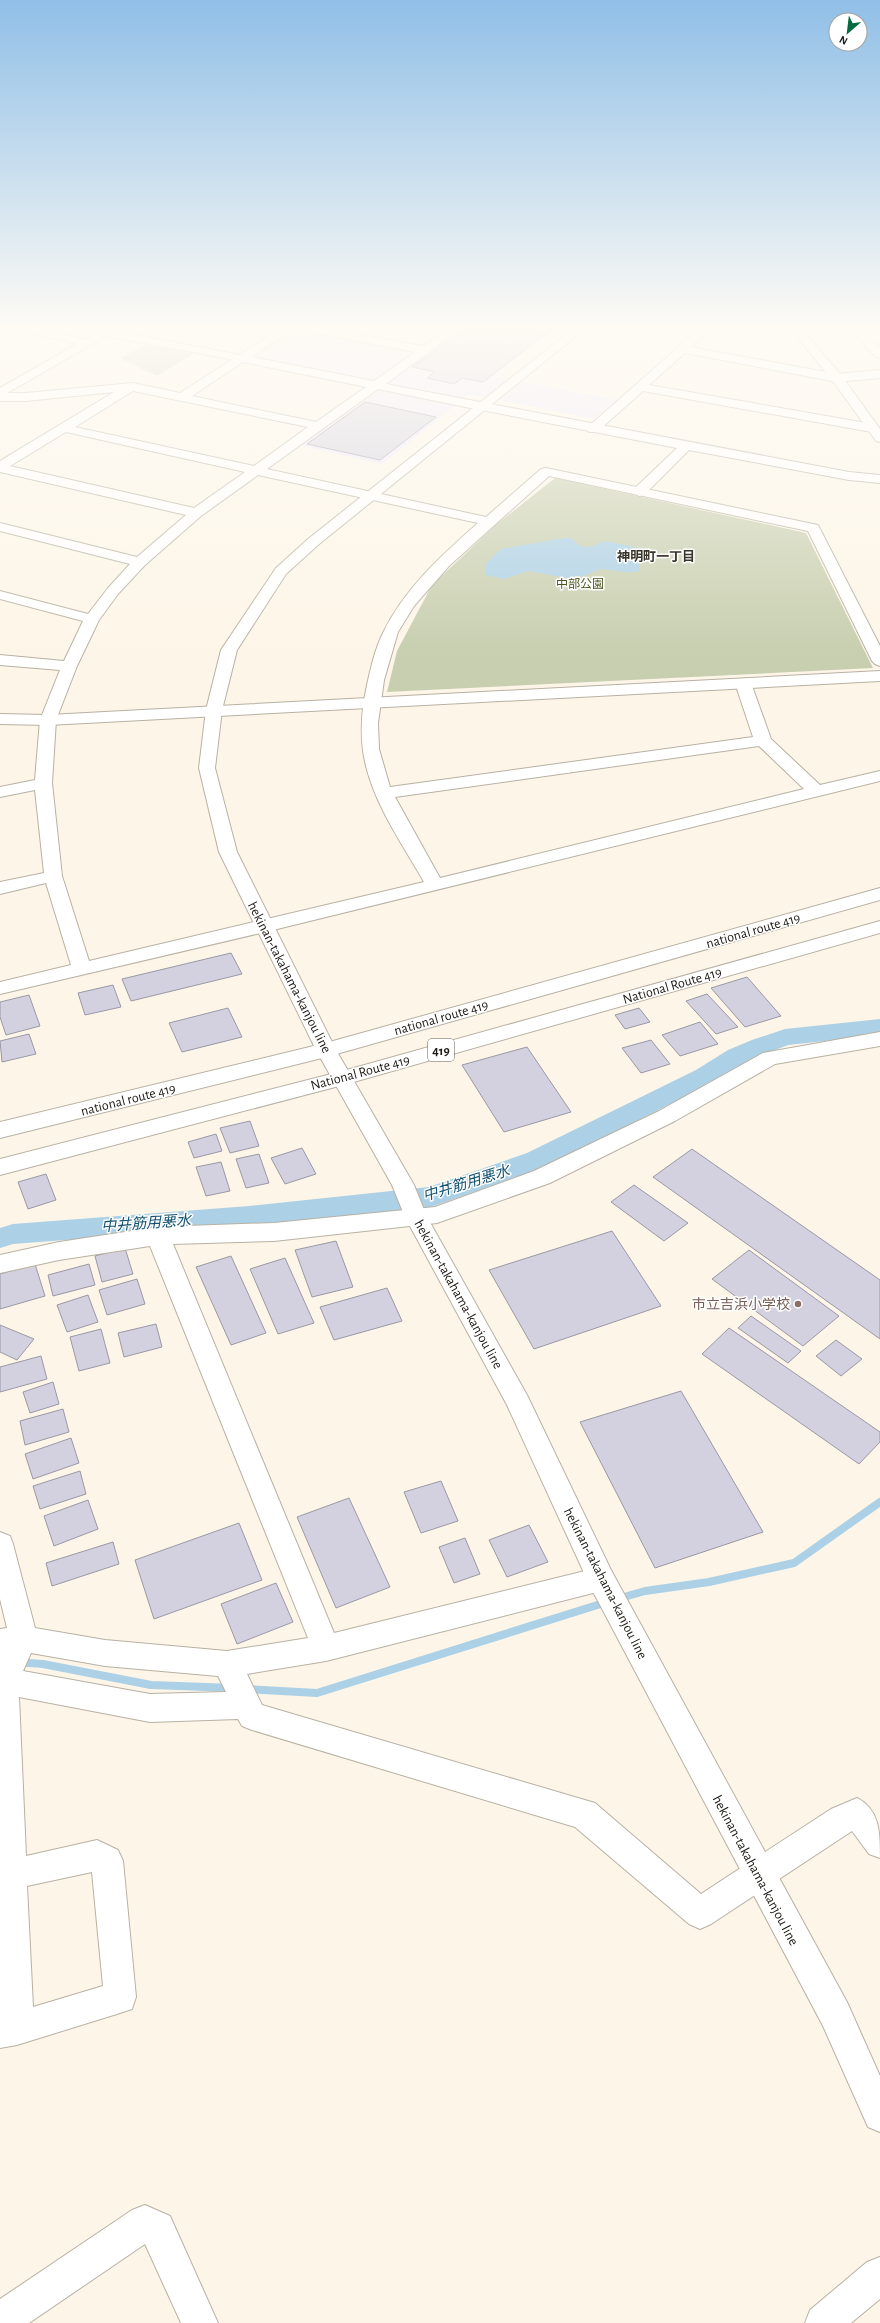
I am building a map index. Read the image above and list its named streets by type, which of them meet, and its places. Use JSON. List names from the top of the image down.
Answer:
{
  "streets": {
    "main road": [
      "national route 419",
      "hekinan-takahama-kanjou line",
      "National Route 419",
      "419"
    ]
  },
  "crossings": [
    ["national route 419", "hekinan-takahama-kanjou line"],
    ["hekinan-takahama-kanjou line", "National Route 419"]
  ],
  "districts": ["神明町一丁目"],
  "water": ["中井筋用悪水"],
  "parks": ["中部公園"],
  "places": ["市立吉浜小学校"],
  "north": "bottom left"
}
